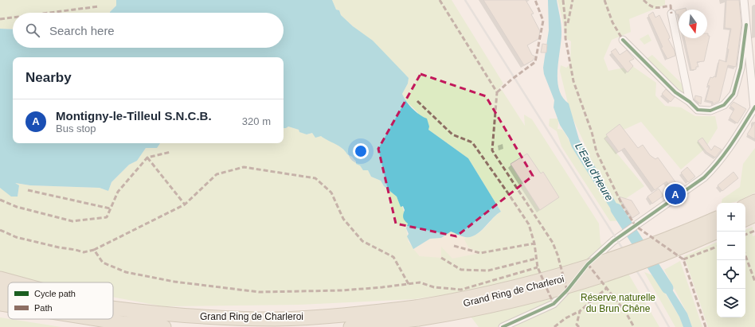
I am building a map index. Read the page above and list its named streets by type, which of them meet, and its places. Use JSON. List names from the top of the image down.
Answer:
{
  "streets": {
    "highway": ["Grand Ring de Charleroi"]
  },
  "water": ["L'Eau d'Heure"],
  "parks": ["Réserve naturelle du Brun Chêne"],
  "legend": ["Cycle path", "Path"],
  "north": "bottom",
  "page": {
    "search": "Search here",
    "heading": "Nearby",
    "list": [
      {
        "mark": "A",
        "name": "Montigny-le-Tilleul S.N.C.B.",
        "note": "Bus stop",
        "value": "320 m"
      }
    ],
    "pins": "A",
    "map_buttons": ["+", "−"]
  }
}
